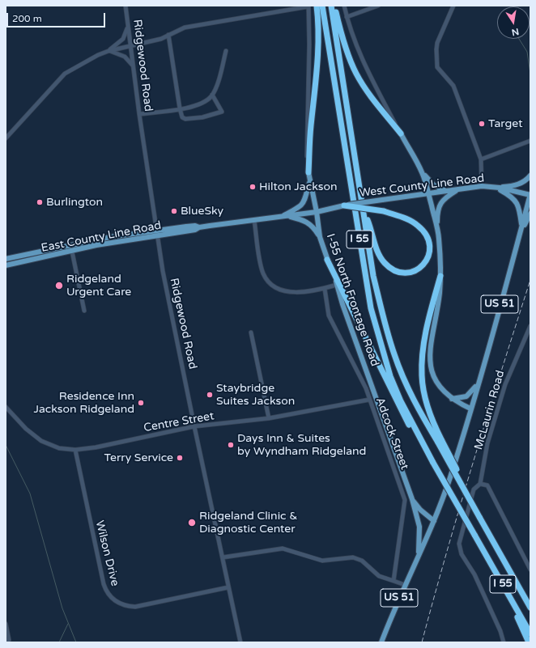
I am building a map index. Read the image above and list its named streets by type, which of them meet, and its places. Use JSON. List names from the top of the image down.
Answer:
{
  "streets": {
    "highway": ["I 55"],
    "main road": [
      "West County Line Road",
      "East County Line Road",
      "I-55 North Frontage Road",
      "US 51"
    ],
    "street": [
      "Ridgewood Road",
      "McLaurin Road",
      "Centre Street",
      "Adcock Street",
      "Wilson Drive"
    ]
  },
  "crossings": [
    ["Ridgewood Road", "East County Line Road"],
    ["Ridgewood Road", "Centre Street"],
    ["Ridgewood Road", "Wilson Drive"],
    ["West County Line Road", "East County Line Road"],
    ["West County Line Road", "US 51"],
    ["East County Line Road", "I-55 North Frontage Road"],
    ["I-55 North Frontage Road", "US 51"],
    ["Centre Street", "Adcock Street"],
    ["Centre Street", "Wilson Drive"]
  ],
  "places": [
    "Target",
    "Hilton Jackson",
    "Burlington",
    "BlueSky",
    "Ridgeland Urgent Care",
    "Staybridge Suites Jackson",
    "Residence Inn Jackson Ridgeland",
    "Days Inn & Suites by Wyndham Ridgeland",
    "Terry Service",
    "Ridgeland Clinic & Diagnostic Center"
  ],
  "scale_bar": "200 m",
  "north": "bottom"
}
